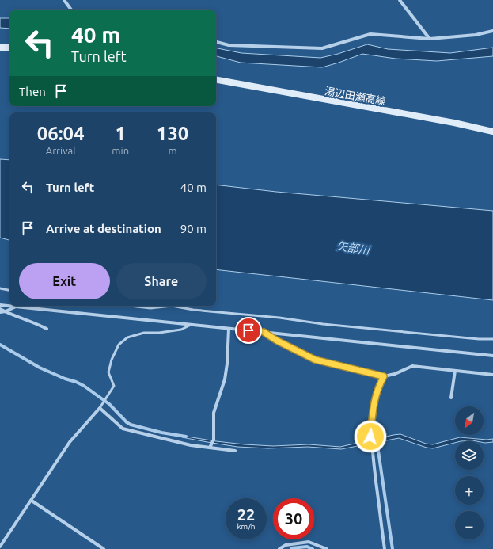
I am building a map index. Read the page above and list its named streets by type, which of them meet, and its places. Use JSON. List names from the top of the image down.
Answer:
{
  "streets": {
    "main road": ["湯辺田瀬高線"]
  },
  "water": ["矢部川"],
  "north": "bottom left",
  "page": {
    "turn": ["40 m", "Turn left"],
    "then": "Then",
    "eta": [
      "06:04",
      "Arrival",
      "1",
      "min",
      "130",
      "m"
    ],
    "list": [
      {
        "name": "Turn left",
        "value": "40 m"
      },
      {
        "name": "Arrive at destination",
        "value": "90 m"
      }
    ],
    "buttons": ["Exit", "Share"],
    "map_buttons": ["+", "−"],
    "speed": "22 km/h",
    "limit": "30"
  }
}
